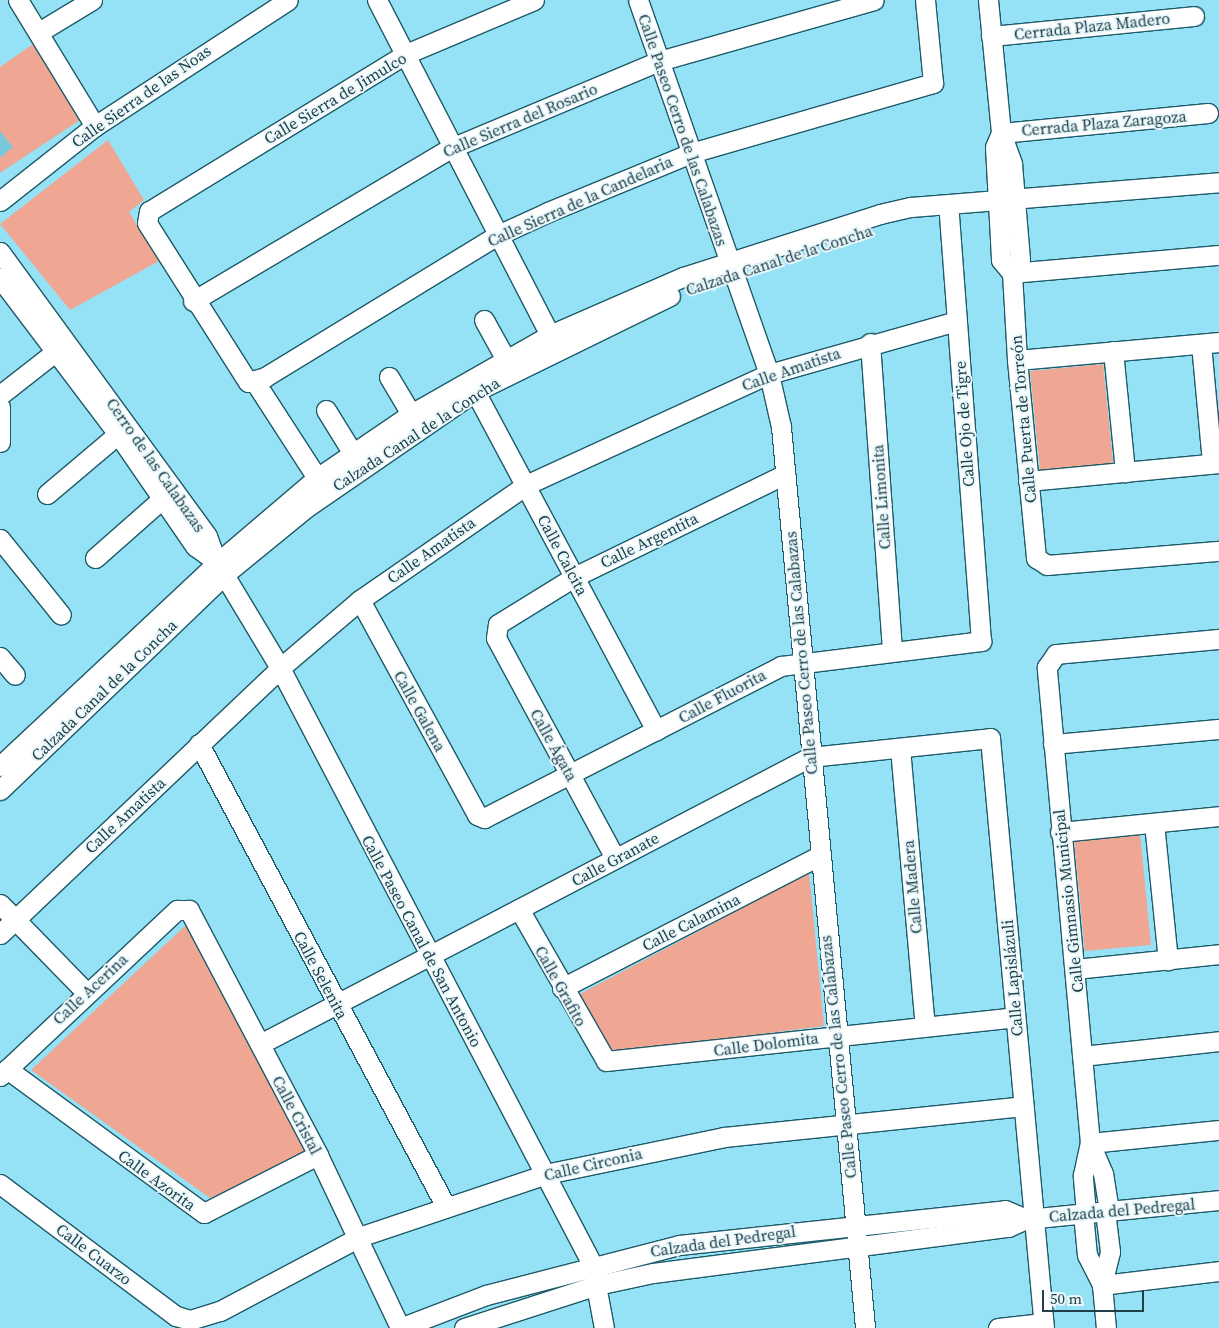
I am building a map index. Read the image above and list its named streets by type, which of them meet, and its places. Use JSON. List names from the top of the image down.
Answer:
{
  "streets": {
    "street": [
      "Cerrada Plaza Madero",
      "Calle Sierra de las Noas",
      "Calle Sierra de Jimulco",
      "Calle Sierra del Rosario",
      "Cerrada Plaza Zaragoza",
      "Calle Paseo Cerro de las Calabazas",
      "Calle Sierra de la Candelaria",
      "Calzada Canal de la Concha",
      "Calle Amatista",
      "Calle Puerta de Torreón",
      "Calle Ojo de Tigre",
      "Cerro de las Calabazas",
      "Calle Limonita",
      "Calle Argentita",
      "Calle Calcita",
      "Calle Fluorita",
      "Calle Galena",
      "Calle Ágata",
      "Calle Granate",
      "Calle Madera",
      "Calle Gimnasio Municipal",
      "Calle Calamina",
      "Calle Paseo Canal de San Antonio",
      "Calle Selenita",
      "Calle Lapislázuli",
      "Calle Grafito",
      "Calle Acerina",
      "Calle Dolomita",
      "Calle Cristal",
      "Calle Circonia",
      "Calle Azorita",
      "Calzada del Pedregal",
      "Calle Cuarzo"
    ]
  },
  "crossings": [
    ["Cerrada Plaza Madero", "Calle Puerta de Torreón"],
    ["Calle Sierra de Jimulco", "Calle Sierra del Rosario"],
    ["Calle Sierra del Rosario", "Calle Paseo Cerro de las Calabazas"],
    ["Cerrada Plaza Zaragoza", "Calle Puerta de Torreón"],
    ["Calle Paseo Cerro de las Calabazas", "Calle Sierra de la Candelaria"],
    ["Calle Paseo Cerro de las Calabazas", "Calzada Canal de la Concha"],
    ["Calle Paseo Cerro de las Calabazas", "Calle Amatista"],
    ["Calle Paseo Cerro de las Calabazas", "Calle Argentita"],
    ["Calle Paseo Cerro de las Calabazas", "Calle Fluorita"],
    ["Calle Paseo Cerro de las Calabazas", "Calle Granate"],
    ["Calle Paseo Cerro de las Calabazas", "Calle Calamina"],
    ["Calle Paseo Cerro de las Calabazas", "Calle Dolomita"],
    ["Calle Paseo Cerro de las Calabazas", "Calle Circonia"],
    ["Calle Paseo Cerro de las Calabazas", "Calzada del Pedregal"],
    ["Calzada Canal de la Concha", "Calle Puerta de Torreón"],
    ["Calzada Canal de la Concha", "Calle Ojo de Tigre"],
    ["Calzada Canal de la Concha", "Cerro de las Calabazas"],
    ["Calzada Canal de la Concha", "Calle Calcita"],
    ["Calzada Canal de la Concha", "Calle Paseo Canal de San Antonio"],
    ["Calle Amatista", "Calle Ojo de Tigre"],
    ["Calle Amatista", "Calle Limonita"],
    ["Calle Amatista", "Calle Calcita"],
    ["Calle Amatista", "Calle Galena"],
    ["Calle Amatista", "Calle Paseo Canal de San Antonio"],
    ["Calle Amatista", "Calle Selenita"],
    ["Calle Ojo de Tigre", "Calle Fluorita"],
    ["Cerro de las Calabazas", "Calle Paseo Canal de San Antonio"],
    ["Calle Limonita", "Calle Fluorita"],
    ["Calle Argentita", "Calle Calcita"],
    ["Calle Argentita", "Calle Ágata"],
    ["Calle Calcita", "Calle Fluorita"],
    ["Calle Fluorita", "Calle Galena"],
    ["Calle Fluorita", "Calle Ágata"],
    ["Calle Ágata", "Calle Granate"],
    ["Calle Granate", "Calle Madera"],
    ["Calle Granate", "Calle Paseo Canal de San Antonio"],
    ["Calle Granate", "Calle Selenita"],
    ["Calle Granate", "Calle Lapislázuli"],
    ["Calle Granate", "Calle Grafito"],
    ["Calle Granate", "Calle Cristal"],
    ["Calle Madera", "Calle Dolomita"],
    ["Calle Gimnasio Municipal", "Calzada del Pedregal"],
    ["Calle Calamina", "Calle Grafito"],
    ["Calle Paseo Canal de San Antonio", "Calle Circonia"],
    ["Calle Paseo Canal de San Antonio", "Calzada del Pedregal"],
    ["Calle Selenita", "Calle Circonia"],
    ["Calle Lapislázuli", "Calle Dolomita"],
    ["Calle Lapislázuli", "Calle Circonia"],
    ["Calle Lapislázuli", "Calzada del Pedregal"],
    ["Calle Grafito", "Calle Dolomita"],
    ["Calle Acerina", "Calle Cristal"],
    ["Calle Acerina", "Calle Azorita"],
    ["Calle Cristal", "Calle Circonia"],
    ["Calle Cristal", "Calle Azorita"],
    ["Calle Cristal", "Calzada del Pedregal"],
    ["Calle Circonia", "Calle Cuarzo"]
  ],
  "scale_bar": "50 m"
}
